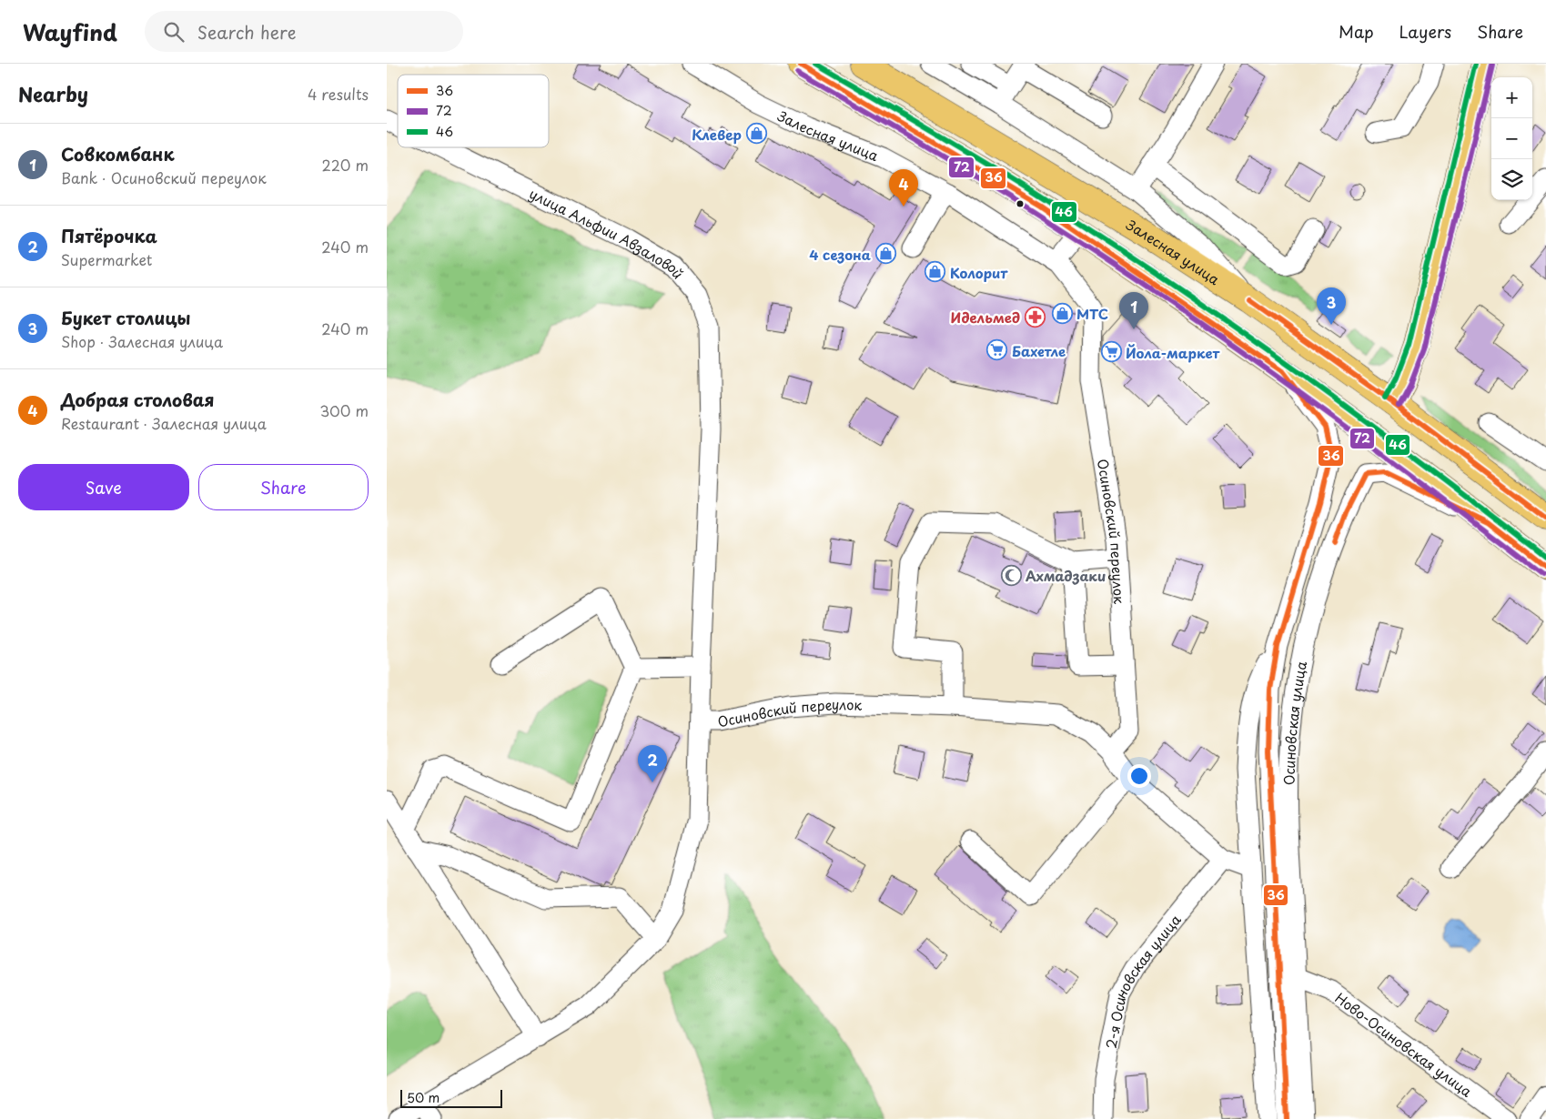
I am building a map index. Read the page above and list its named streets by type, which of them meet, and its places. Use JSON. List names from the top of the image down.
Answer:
{
  "streets": {
    "main road": ["Залесная улица"],
    "street": [
      "улица Альфии Авзаловой",
      "Осиновский переулок",
      "Осиновская улица",
      "2-я Осиновская улица",
      "Ново-Осиновская улица"
    ]
  },
  "crossings": [
    ["Залесная улица", "Осиновский переулок"],
    ["улица Альфии Авзаловой", "Осиновский переулок"],
    ["Осиновский переулок", "2-я Осиновская улица"],
    ["Осиновская улица", "Ново-Осиновская улица"]
  ],
  "places": {
    "shop": [
      "Клевер",
      "4 сезона",
      "Колорит",
      "МТС"
    ],
    "pharmacy": ["Идельмед"],
    "supermarket": ["Бахетле", "Йола-маркет"],
    "mosque": ["Ахмадзаки"]
  },
  "lines": ["transit line 36", "transit line 46", "transit line 72"],
  "legend": ["36", "72", "46"],
  "scale_bar": "50 m",
  "page": {
    "header": "Wayfind",
    "search": "Search here",
    "nav": ["Map", "Layers", "Share"],
    "heading": ["Nearby", "4 results"],
    "map_buttons": ["+", "−"],
    "list": [
      {
        "mark": "1",
        "name": "Совкомбанк",
        "note": "Bank · Осиновский переулок",
        "value": "220 m"
      },
      {
        "mark": "2",
        "name": "Пятёрочка",
        "note": "Supermarket",
        "value": "240 m"
      },
      {
        "mark": "3",
        "name": "Букет столицы",
        "note": "Shop · Залесная улица",
        "value": "240 m"
      },
      {
        "mark": "4",
        "name": "Добрая столовая",
        "note": "Restaurant · Залесная улица",
        "value": "300 m"
      }
    ],
    "pins": [
      "4",
      "3",
      "1",
      "2"
    ],
    "buttons": ["Save", "Share"],
    "scale": "50 m"
  }
}
